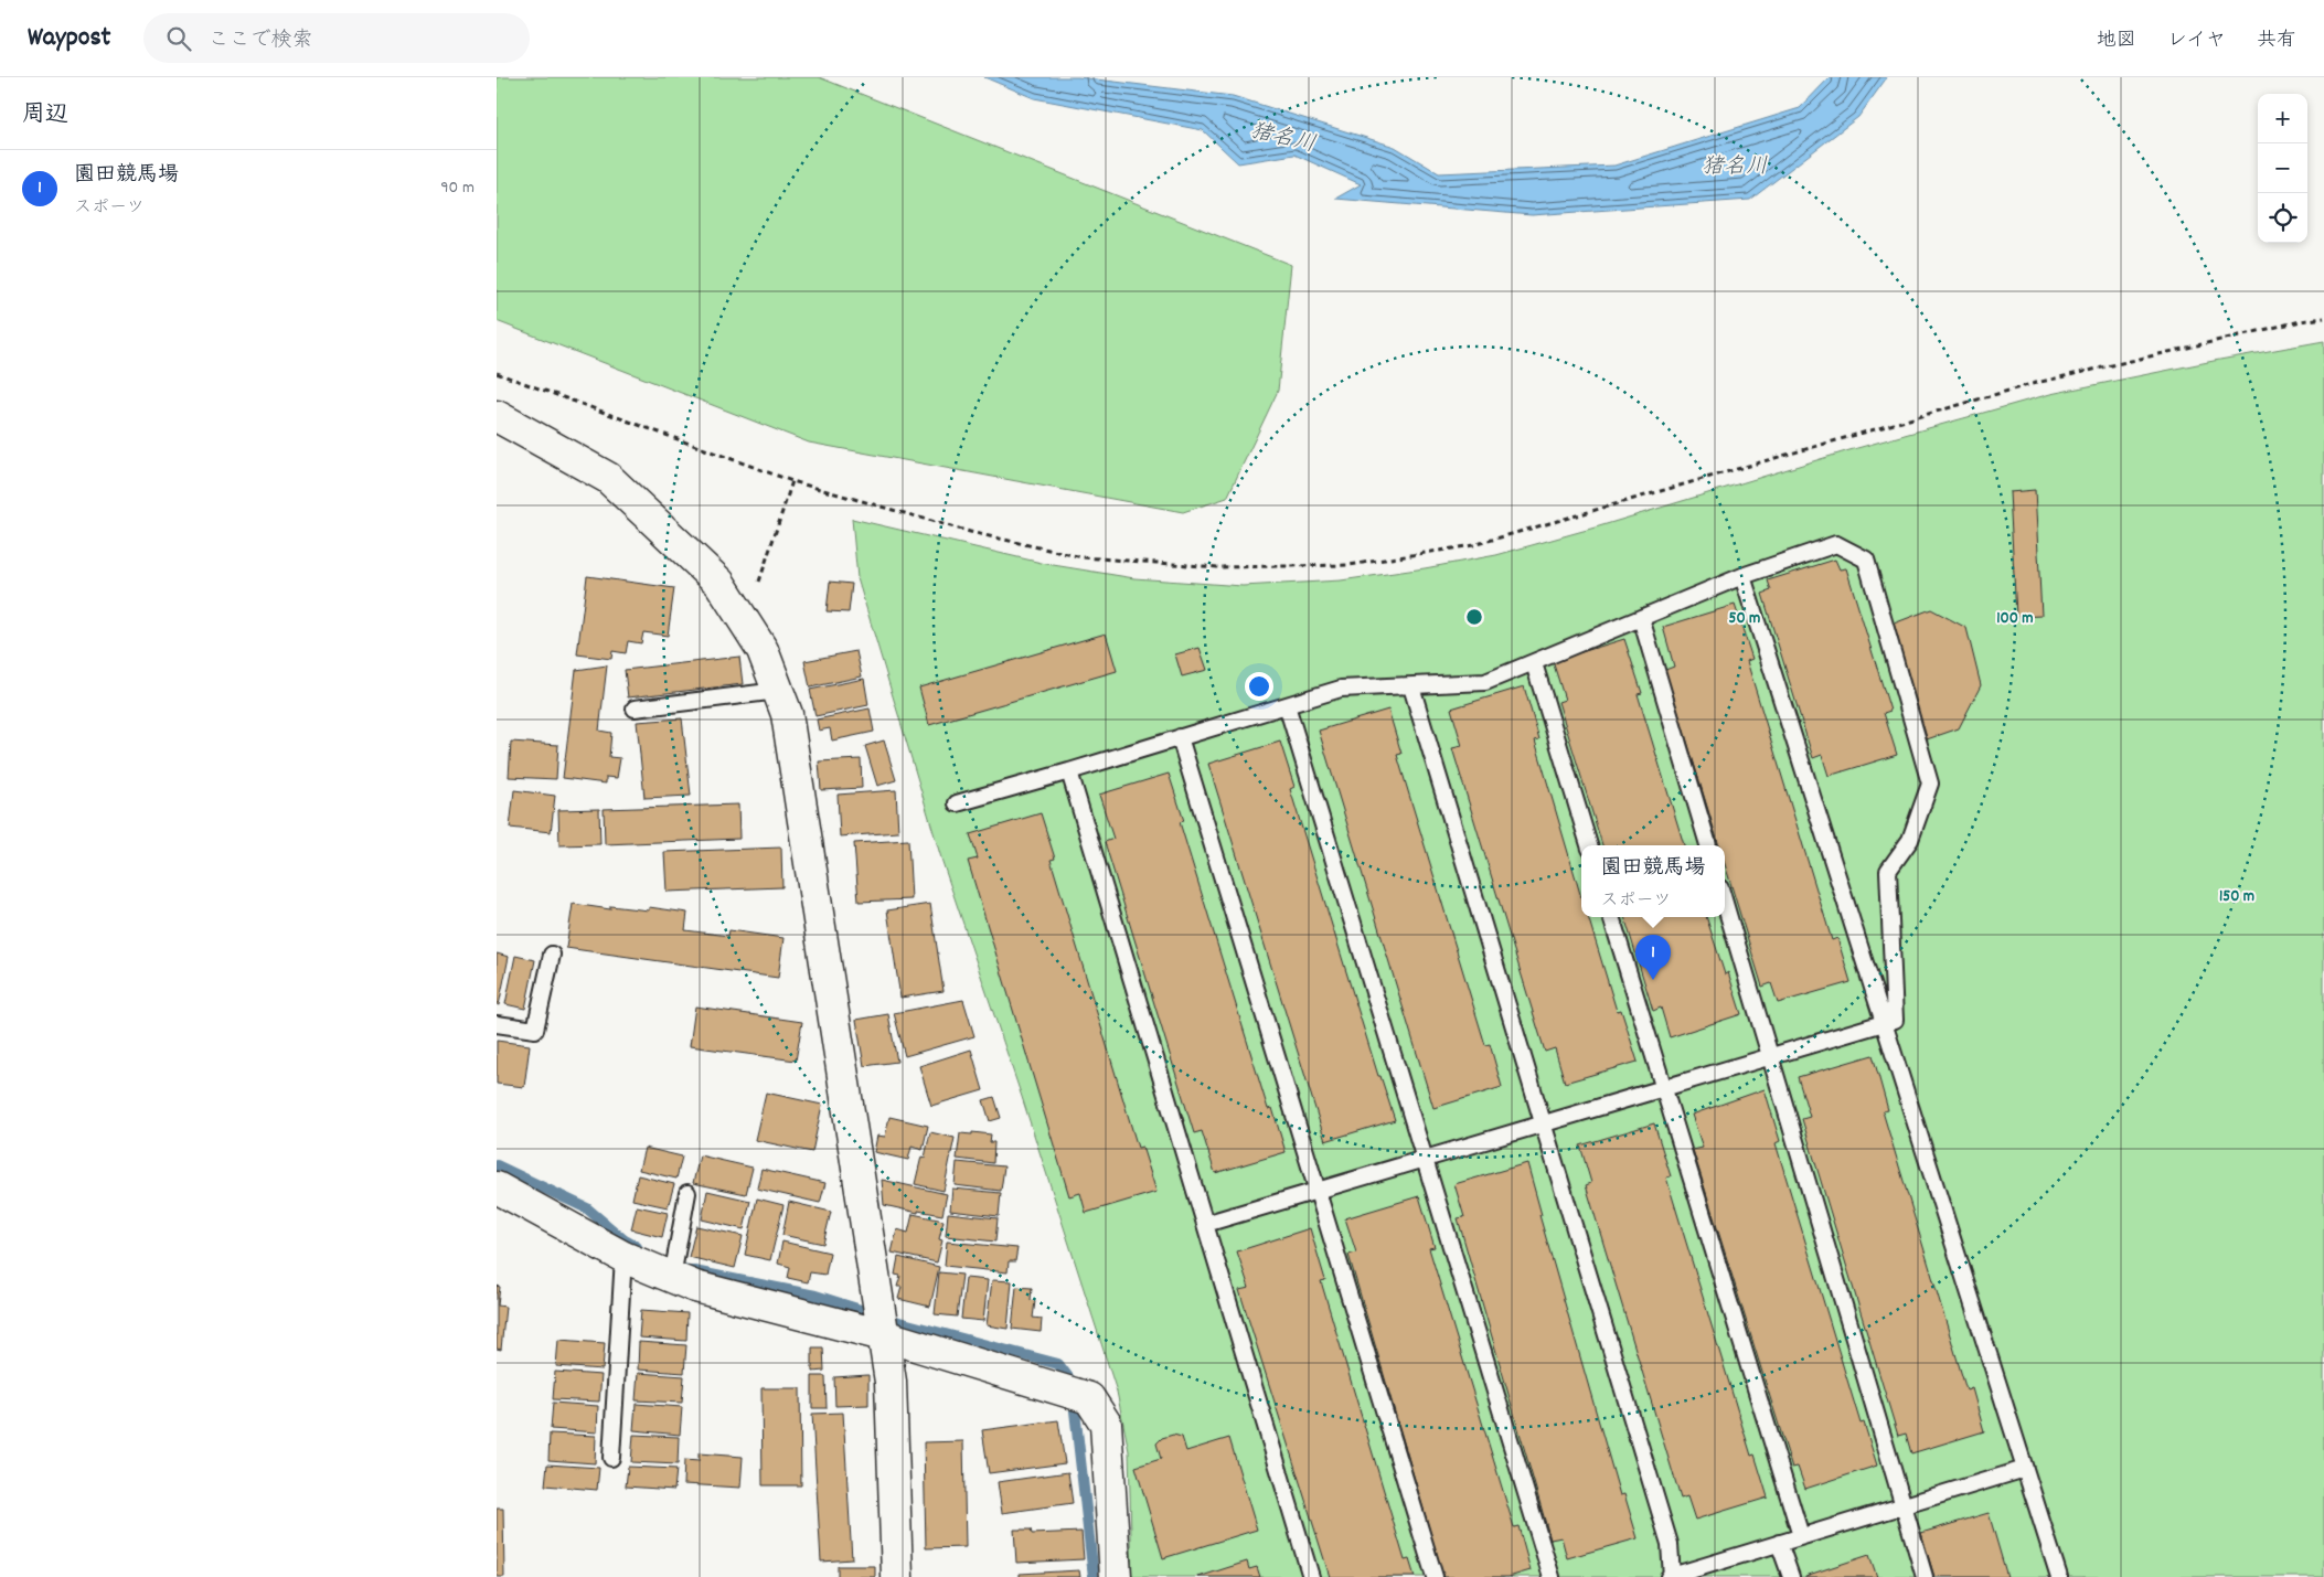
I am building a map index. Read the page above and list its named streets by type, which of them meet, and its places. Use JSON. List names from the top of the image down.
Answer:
{
  "water": ["猪名川"],
  "page": {
    "header": "Waypost",
    "search": "ここで検索",
    "nav": ["地図", "レイヤ", "共有"],
    "heading": "周辺",
    "map_buttons": ["+", "−"],
    "list": [
      {
        "mark": "1",
        "name": "園田競馬場",
        "note": "スポーツ",
        "value": "90 m"
      }
    ],
    "popup": ["園田競馬場", "スポーツ"],
    "pins": "1"
  },
  "rings": ["50 m", "100 m", "150 m"]
}
